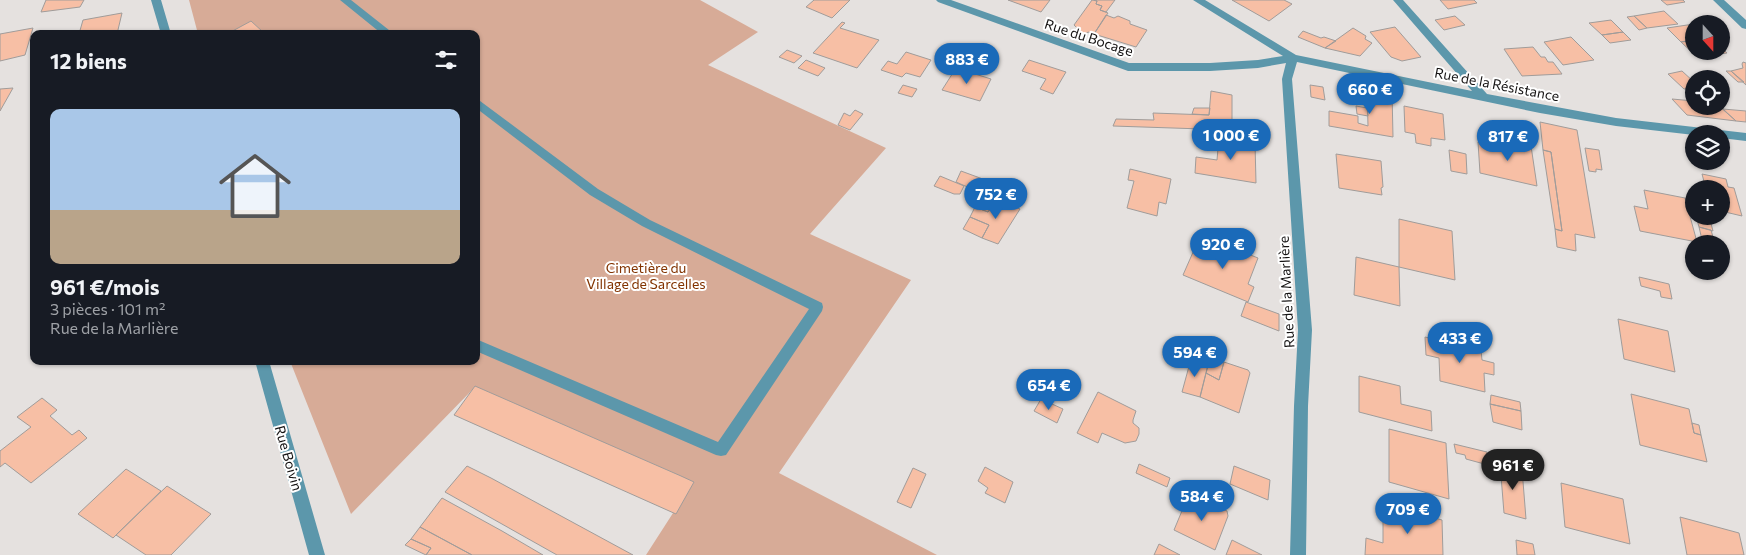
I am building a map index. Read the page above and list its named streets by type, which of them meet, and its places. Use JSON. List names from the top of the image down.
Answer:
{
  "streets": {
    "street": [
      "Rue du Bocage",
      "Rue de la Résistance",
      "Rue de la Marlière",
      "Rue Boivin"
    ]
  },
  "crossings": [
    ["Rue du Bocage", "Rue de la Résistance"],
    ["Rue du Bocage", "Rue de la Marlière"],
    ["Rue de la Résistance", "Rue de la Marlière"]
  ],
  "parks": ["Cimetière du Village de Sarcelles"],
  "north": "bottom",
  "page": {
    "map_buttons": ["+", "−"],
    "heading": "12 biens",
    "price": [
      "883 €",
      "660 €",
      "1 000 €",
      "817 €",
      "752 €",
      "920 €",
      "433 €",
      "594 €",
      "654 €",
      "961 €",
      "584 €",
      "709 €"
    ],
    "list": [
      {
        "name": "961 €/mois",
        "note": "3 pièces · 101 m² · Rue de la Marlière"
      }
    ]
  }
}
